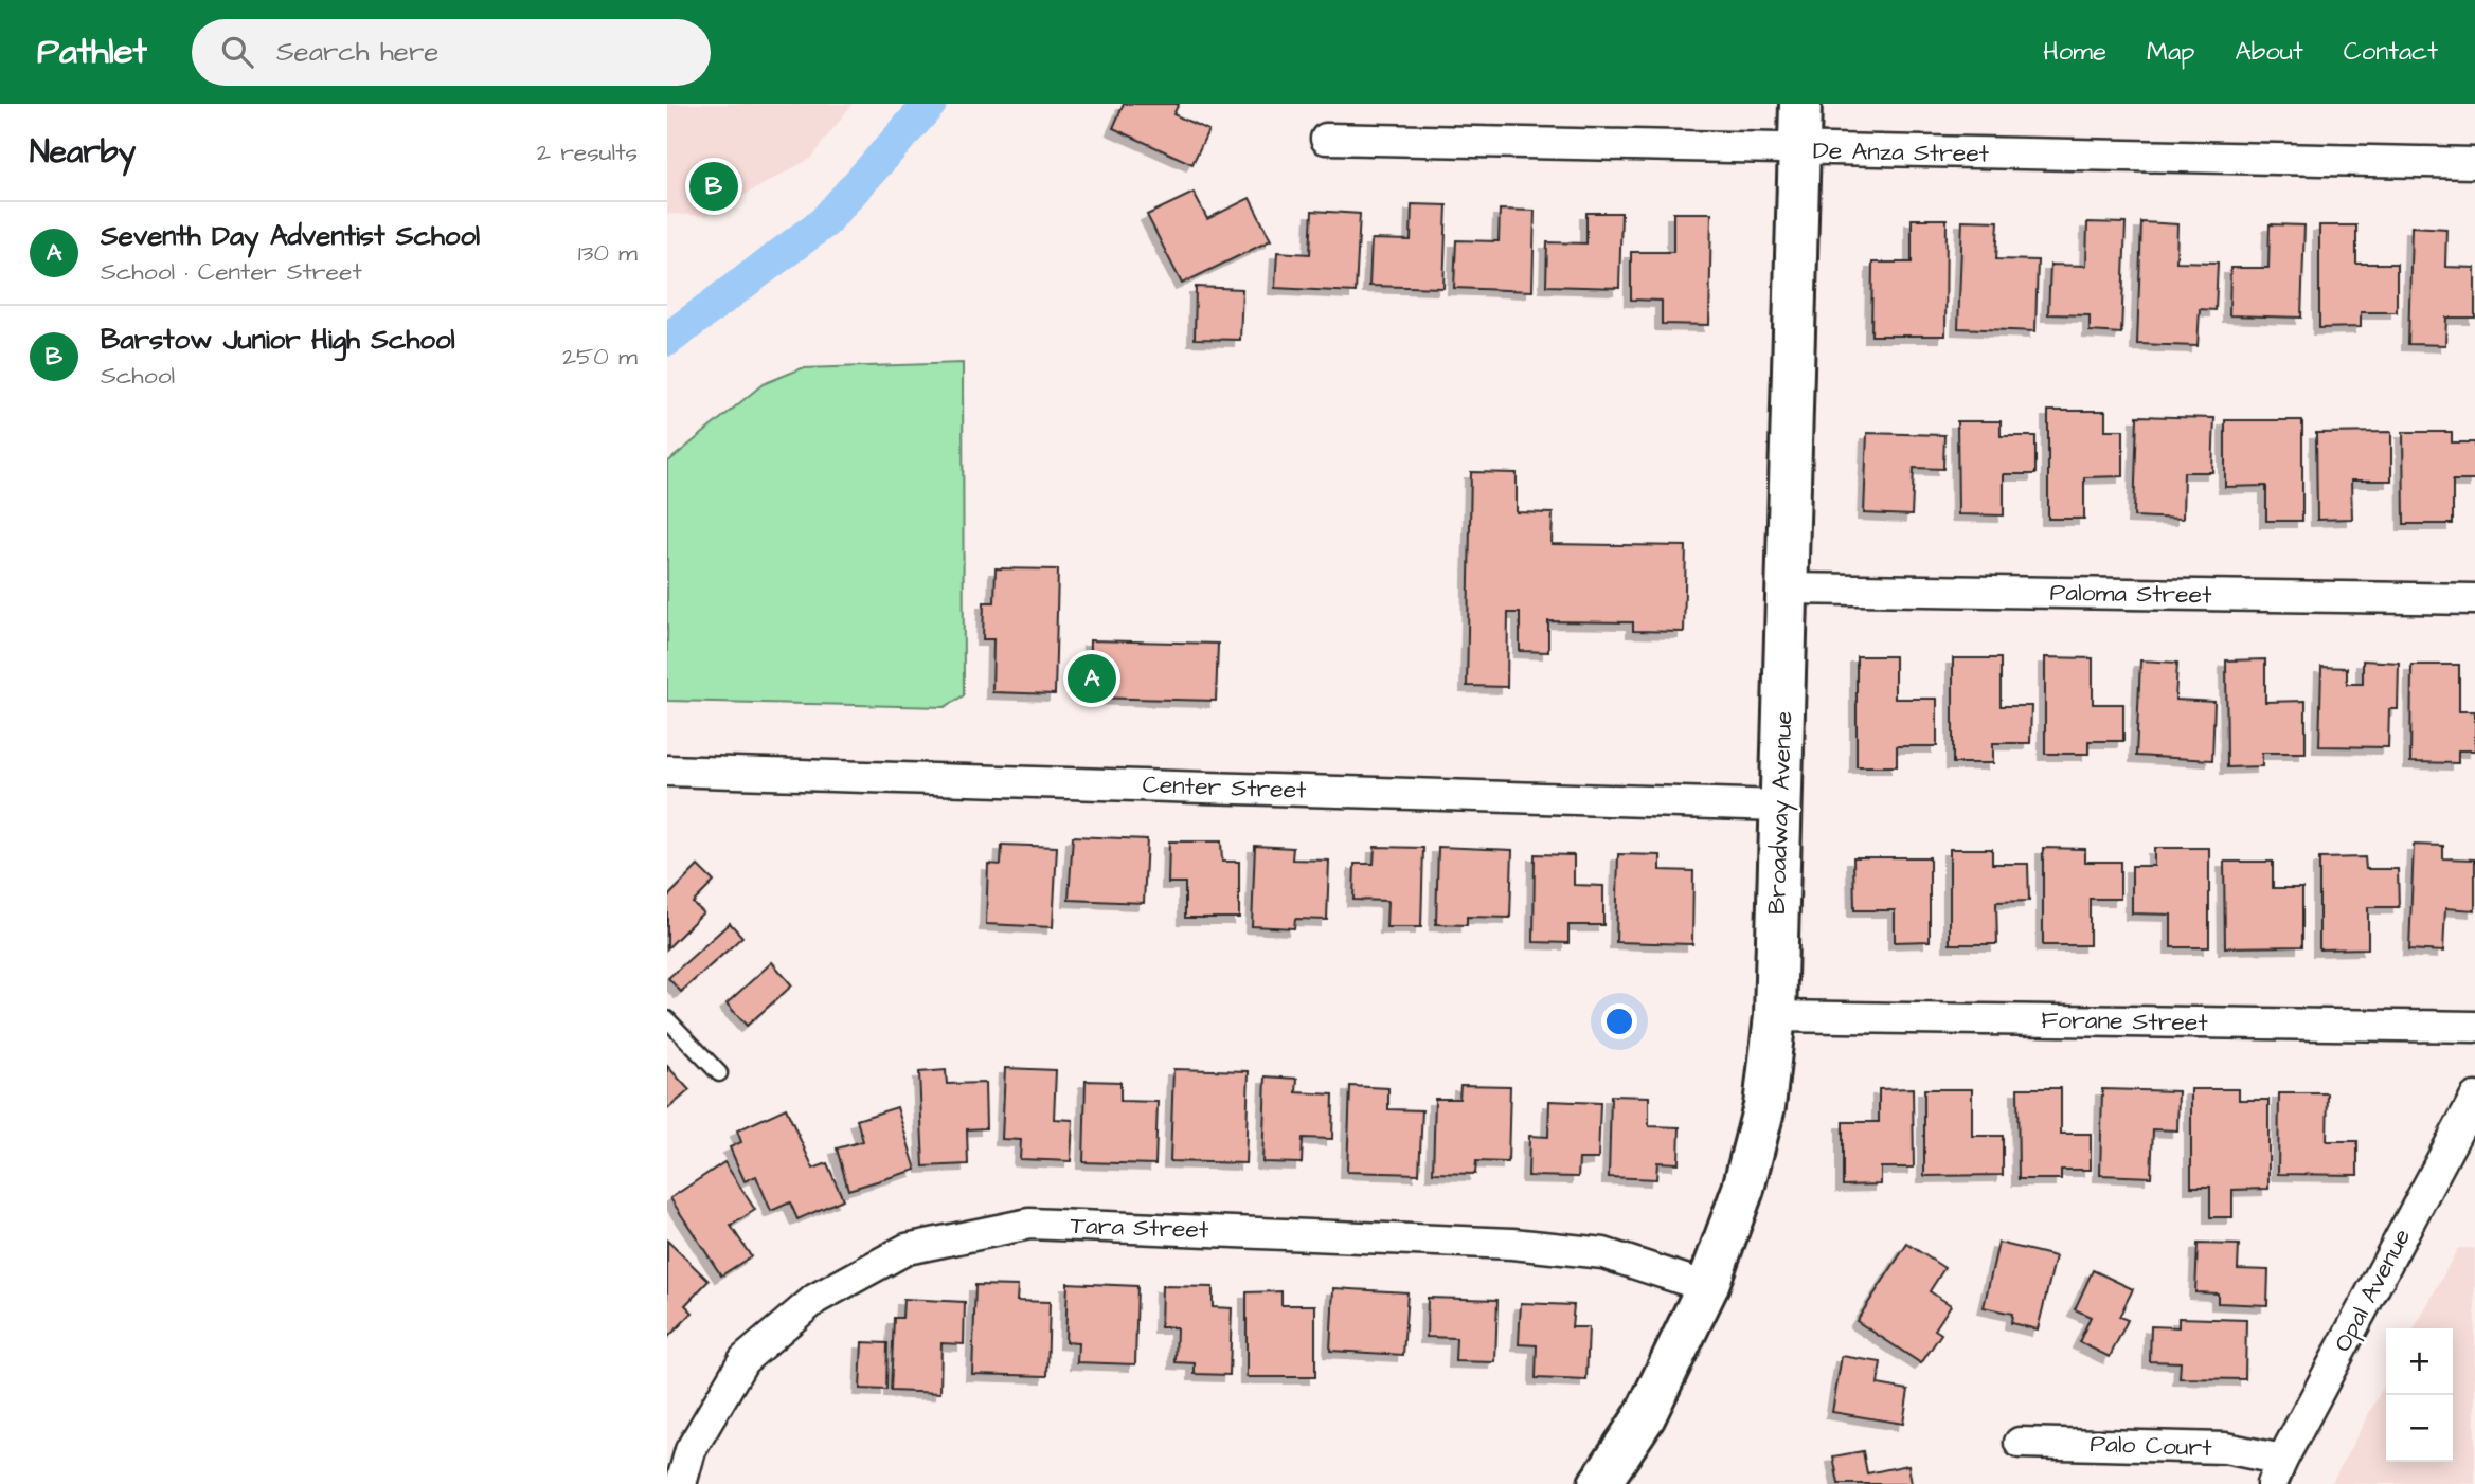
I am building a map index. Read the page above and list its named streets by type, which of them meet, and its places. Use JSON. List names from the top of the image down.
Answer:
{
  "streets": {
    "street": [
      "De Anza Street",
      "Paloma Street",
      "Center Street",
      "Broadway Avenue",
      "Forane Street",
      "Tara Street",
      "Opal Avenue",
      "Palo Court"
    ]
  },
  "crossings": [
    ["De Anza Street", "Broadway Avenue"],
    ["Paloma Street", "Broadway Avenue"],
    ["Center Street", "Broadway Avenue"],
    ["Broadway Avenue", "Forane Street"],
    ["Broadway Avenue", "Tara Street"],
    ["Opal Avenue", "Palo Court"]
  ],
  "page": {
    "header": "Pathlet",
    "search": "Search here",
    "nav": [
      "Home",
      "Map",
      "About",
      "Contact"
    ],
    "heading": ["Nearby", "2 results"],
    "pins": ["B", "A"],
    "list": [
      {
        "mark": "A",
        "name": "Seventh Day Adventist School",
        "note": "School · Center Street",
        "value": "130 m"
      },
      {
        "mark": "B",
        "name": "Barstow Junior High School",
        "note": "School",
        "value": "250 m"
      }
    ],
    "map_buttons": ["+", "−"]
  }
}
